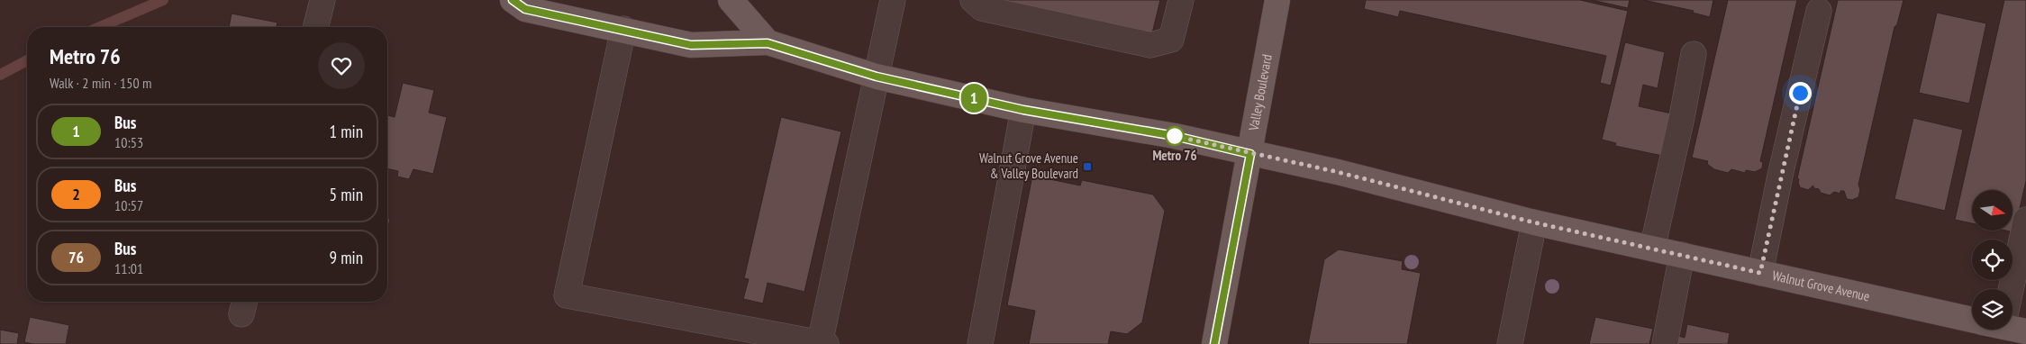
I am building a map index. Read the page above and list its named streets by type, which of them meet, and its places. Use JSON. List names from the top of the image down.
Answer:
{
  "streets": {
    "main road": ["Valley Boulevard", "Walnut Grove Avenue"]
  },
  "crossings": [
    ["Valley Boulevard", "Walnut Grove Avenue"]
  ],
  "places": {
    "other": ["Metro 76"],
    "transit": ["Walnut Grove Avenue & Valley Boulevard"]
  },
  "lines": ["bus line 1"],
  "north": "right",
  "page": {
    "on_map": "1",
    "heading": ["Metro 76", "Walk · 2 min · 150 m"],
    "list": [
      {
        "mark": "1",
        "name": "Bus",
        "note": "10:53",
        "value": "1 min"
      },
      {
        "mark": "2",
        "name": "Bus",
        "note": "10:57",
        "value": "5 min"
      },
      {
        "mark": "76",
        "name": "Bus",
        "note": "11:01",
        "value": "9 min"
      }
    ]
  }
}
